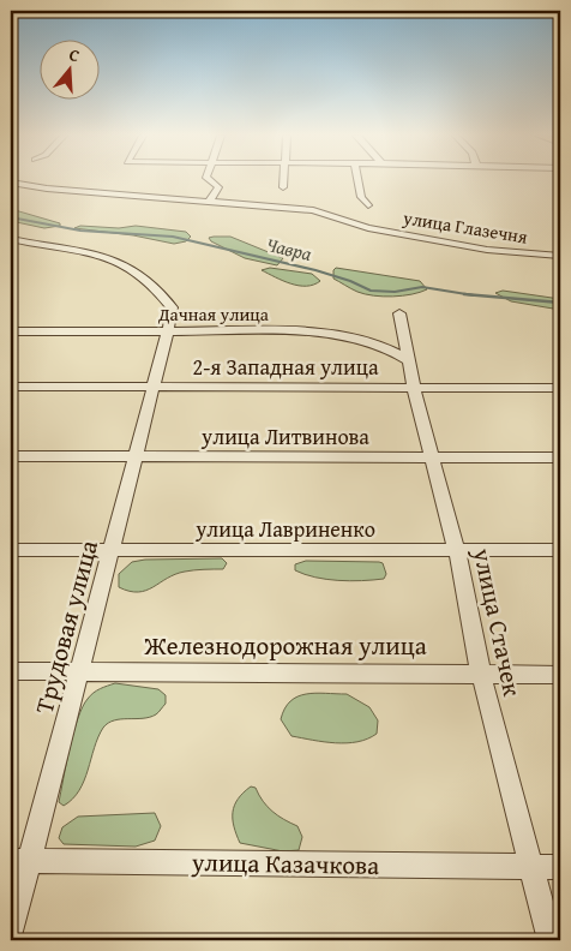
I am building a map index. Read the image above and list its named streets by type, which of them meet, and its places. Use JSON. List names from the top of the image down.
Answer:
{
  "streets": {
    "street": [
      "улица Глазечня",
      "Дачная улица",
      "2-я Западная улица",
      "улица Литвинова",
      "улица Лавриненко",
      "улица Стачек",
      "Трудовая улица",
      "Железнодорожная улица",
      "улица Казачкова"
    ]
  },
  "crossings": [
    ["Дачная улица", "улица Стачек"],
    ["Дачная улица", "Трудовая улица"],
    ["2-я Западная улица", "улица Стачек"],
    ["2-я Западная улица", "Трудовая улица"],
    ["улица Литвинова", "улица Стачек"],
    ["улица Литвинова", "Трудовая улица"],
    ["улица Лавриненко", "улица Стачек"],
    ["улица Лавриненко", "Трудовая улица"],
    ["улица Стачек", "Железнодорожная улица"],
    ["улица Стачек", "улица Казачкова"],
    ["Трудовая улица", "Железнодорожная улица"],
    ["Трудовая улица", "улица Казачкова"]
  ],
  "water": ["Чавра"],
  "north": "top"
}
